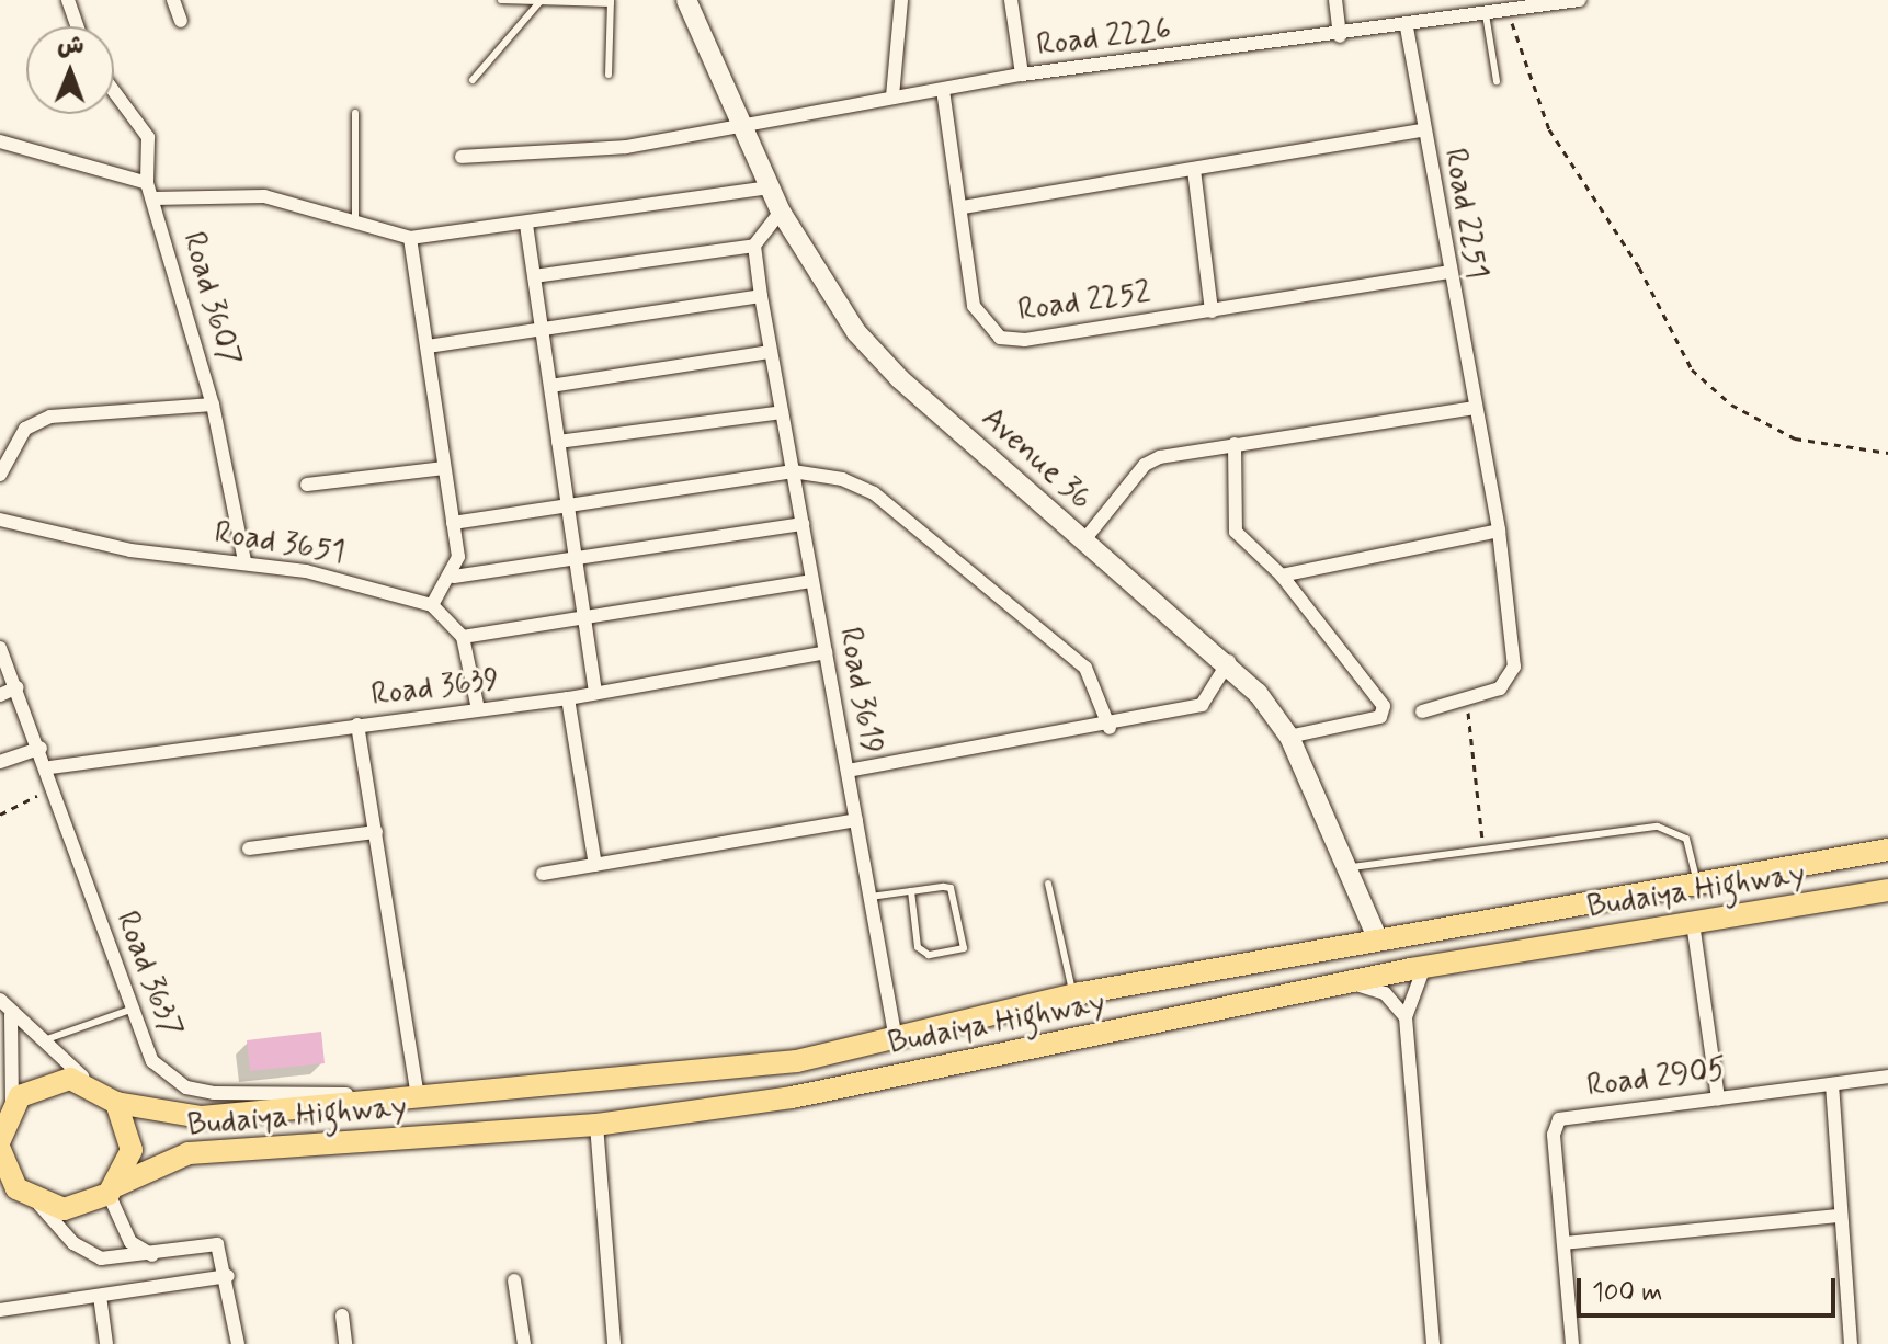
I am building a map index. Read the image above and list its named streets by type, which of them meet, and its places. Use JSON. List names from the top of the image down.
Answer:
{
  "streets": {
    "main road": ["Budaiya Highway"],
    "street": [
      "Road 2226",
      "Road 2251",
      "Road 3607",
      "Road 2252",
      "Avenue 36",
      "Road 3651",
      "Road 3639",
      "Road 3619",
      "Road 3637",
      "Road 2905"
    ]
  },
  "crossings": [
    ["Road 2226", "Road 2251"],
    ["Road 2226", "Road 2252"],
    ["Road 2226", "Avenue 36"],
    ["Road 2251", "Road 2252"],
    ["Road 3607", "Road 3651"],
    ["Avenue 36", "Budaiya Highway"],
    ["Road 3639", "Road 3619"],
    ["Road 3639", "Road 3637"],
    ["Road 3619", "Budaiya Highway"],
    ["Budaiya Highway", "Road 3637"]
  ],
  "scale_bar": "100 m",
  "north": "top"
}
